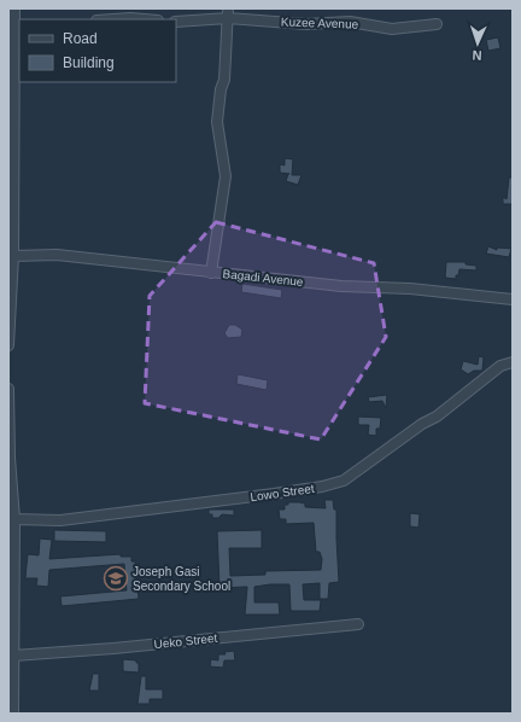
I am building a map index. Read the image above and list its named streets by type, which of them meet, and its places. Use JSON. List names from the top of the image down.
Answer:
{
  "streets": {
    "street": [
      "Kuzee Avenue",
      "Bagadi Avenue",
      "Lowo Street",
      "Ueko Street"
    ]
  },
  "places": {
    "school or university": ["Joseph Gasi Secondary School"]
  },
  "legend": ["Road", "Building"],
  "north": "bottom"
}
